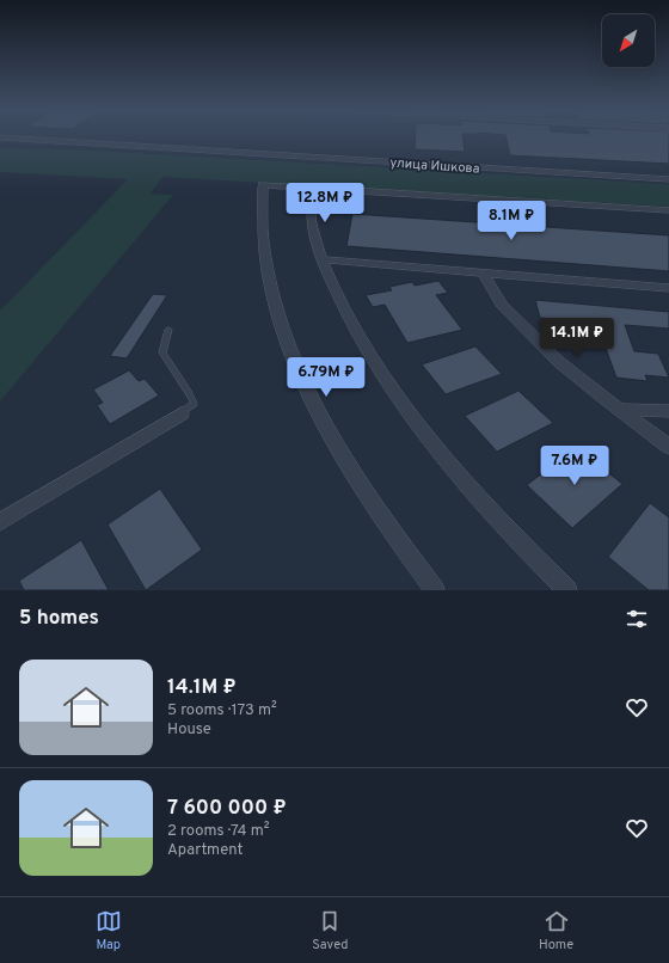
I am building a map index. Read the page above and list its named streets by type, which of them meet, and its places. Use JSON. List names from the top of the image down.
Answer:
{
  "streets": {
    "street": ["улица Ишкова"]
  },
  "north": "bottom left",
  "page": {
    "price": [
      "12.8M ₽",
      "8.1M ₽",
      "14.1M ₽",
      "6.79M ₽",
      "7.6M ₽"
    ],
    "heading": "5 homes",
    "list": [
      {
        "name": "14.1M ₽",
        "note": "5 rooms · 173 m² · House"
      },
      {
        "name": "7 600 000 ₽",
        "note": "2 rooms · 74 m² · Apartment"
      }
    ],
    "tabs": ["Map", "Saved", "Home"]
  }
}
